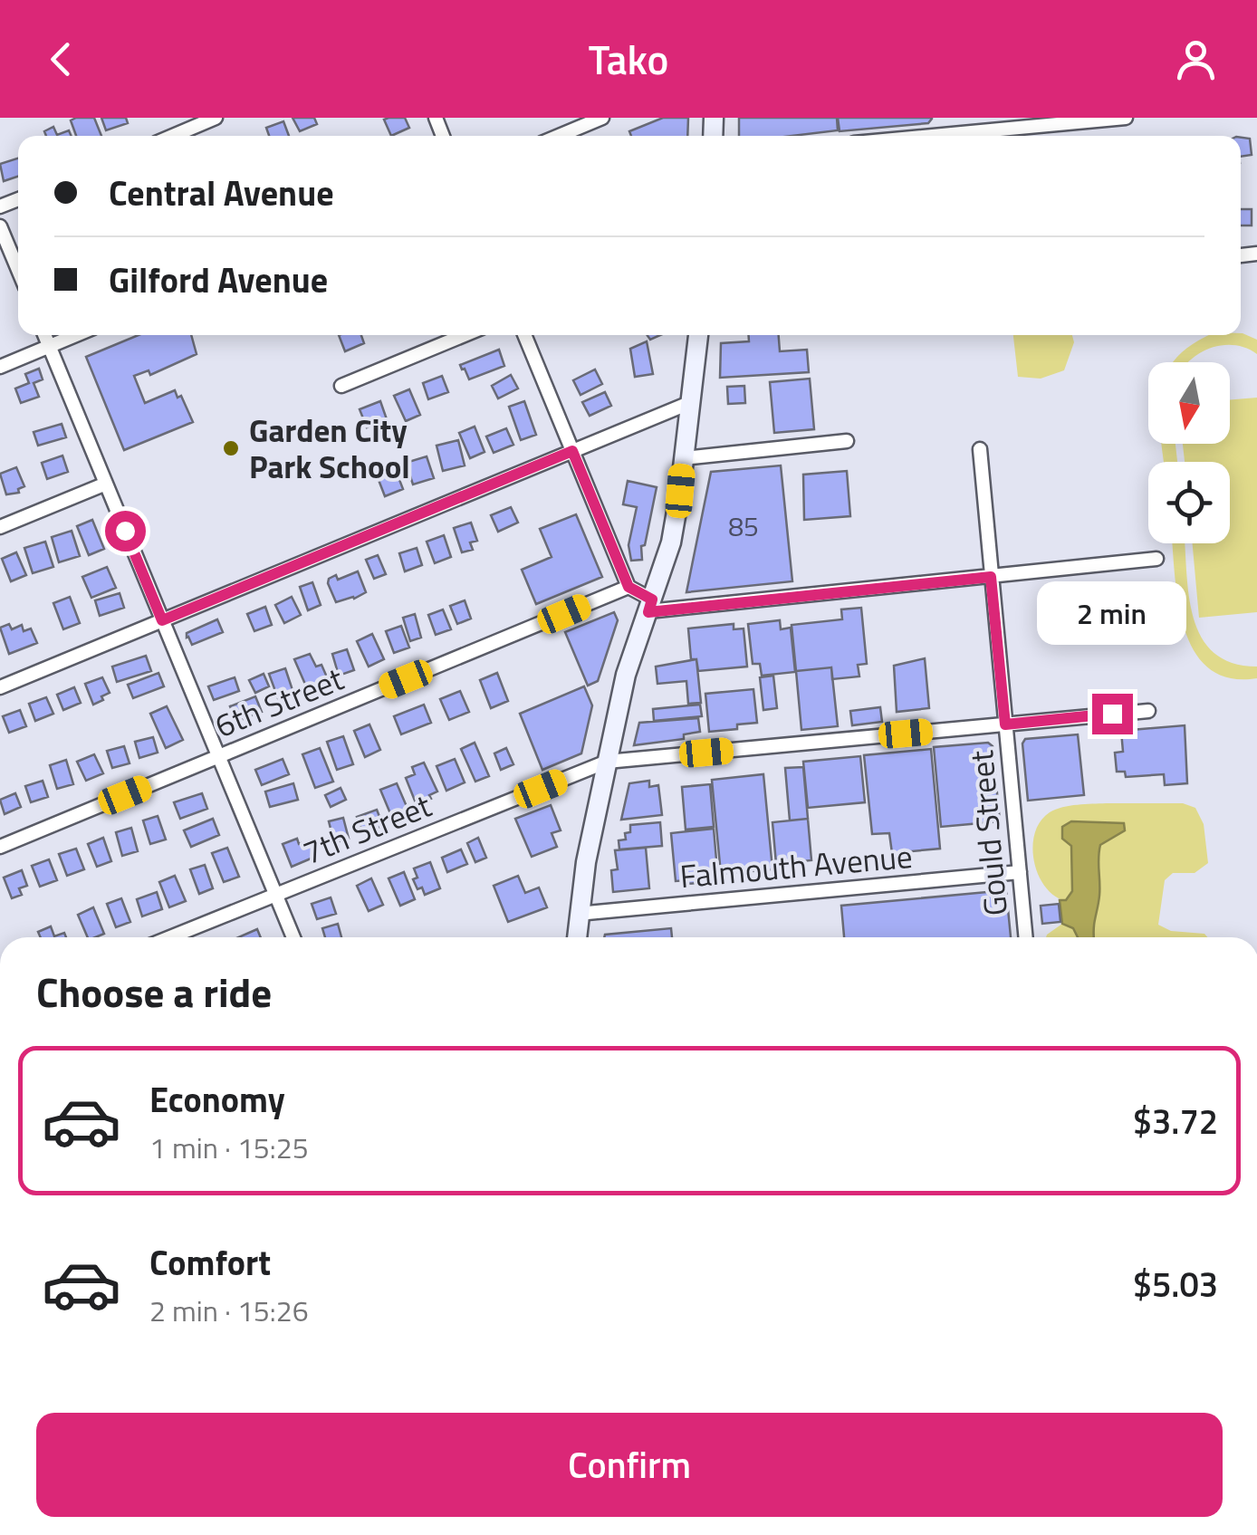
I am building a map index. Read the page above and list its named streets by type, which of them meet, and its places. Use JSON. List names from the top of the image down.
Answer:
{
  "streets": {
    "street": [
      "6th Street",
      "7th Street",
      "Gould Street",
      "Falmouth Avenue"
    ]
  },
  "crossings": [
    ["7th Street", "Gould Street"],
    ["Gould Street", "Falmouth Avenue"]
  ],
  "places": ["Garden City Park School"],
  "house_numbers": ["85"],
  "north": "bottom",
  "page": {
    "header": "Tako",
    "banner": ["Central Avenue", "Gilford Avenue"],
    "bubble": "2 min",
    "heading": "Choose a ride",
    "list": [
      {
        "name": "Economy",
        "note": "1 min · 15:25",
        "value": "$3.72"
      },
      {
        "name": "Comfort",
        "note": "2 min · 15:26",
        "value": "$5.03"
      }
    ],
    "buttons": "Confirm"
  }
}
